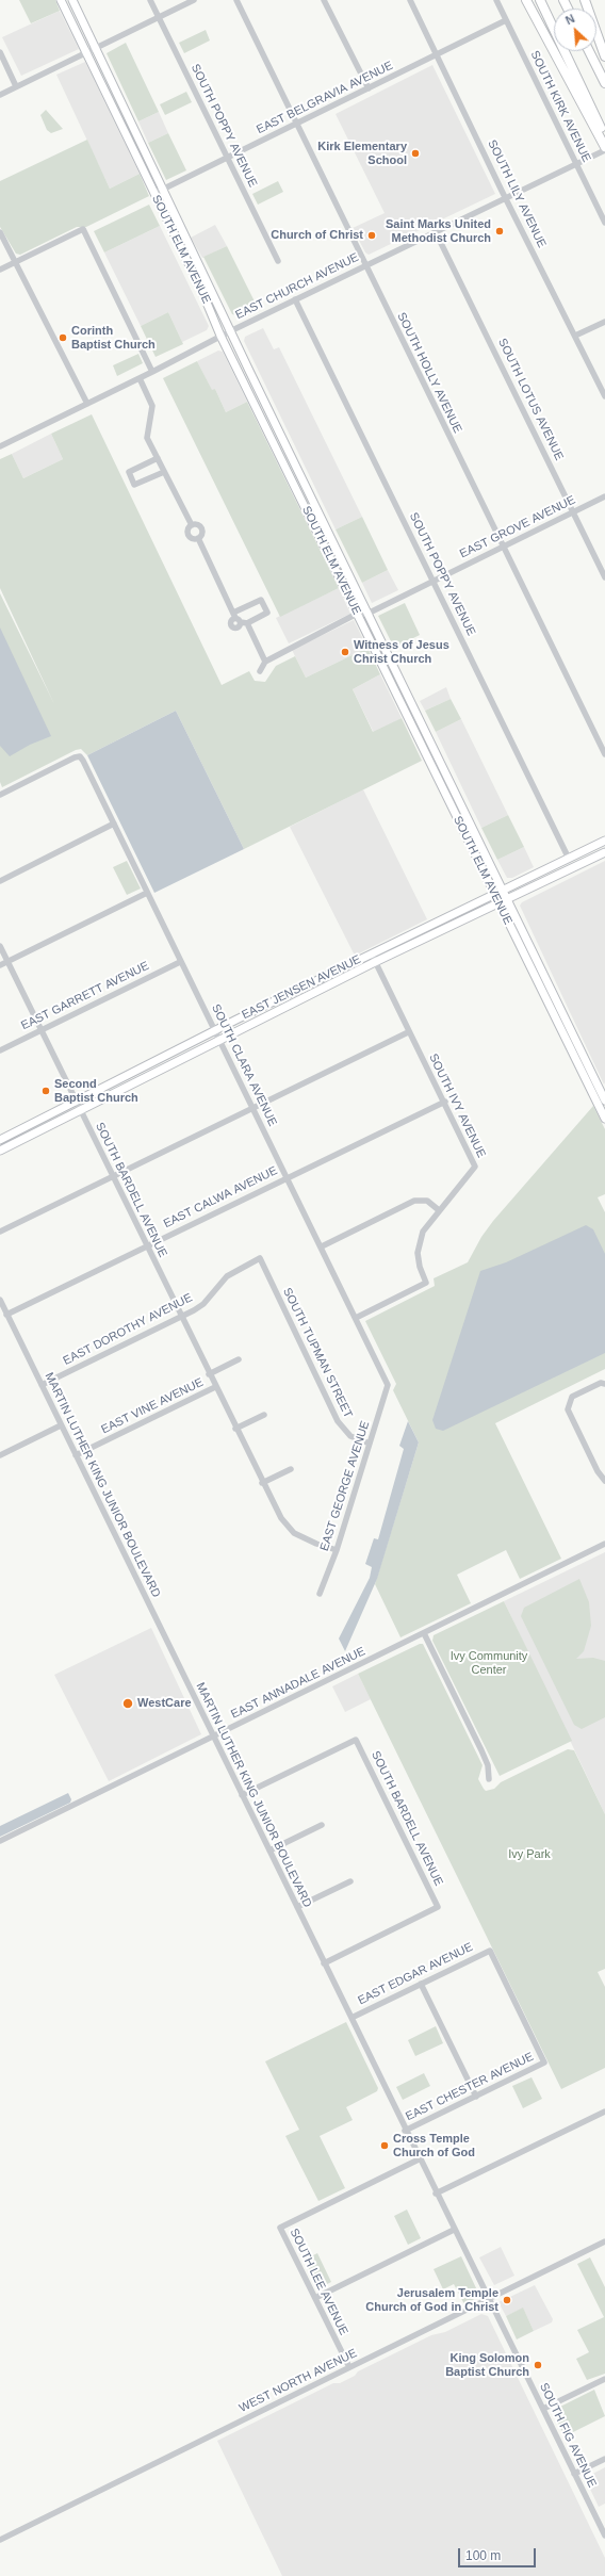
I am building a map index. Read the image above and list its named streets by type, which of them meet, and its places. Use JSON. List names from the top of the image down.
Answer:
{
  "streets": {
    "main road": ["SOUTH ELM AVENUE", "EAST JENSEN AVENUE"],
    "street": [
      "EAST BELGRAVIA AVENUE",
      "SOUTH KIRK AVENUE",
      "SOUTH POPPY AVENUE",
      "SOUTH LILY AVENUE",
      "EAST CHURCH AVENUE",
      "SOUTH HOLLY AVENUE",
      "SOUTH LOTUS AVENUE",
      "EAST GROVE AVENUE",
      "EAST GARRETT AVENUE",
      "SOUTH CLARA AVENUE",
      "SOUTH IVY AVENUE",
      "SOUTH BARDELL AVENUE",
      "EAST CALWA AVENUE",
      "EAST DOROTHY AVENUE",
      "SOUTH TUPMAN STREET",
      "EAST VINE AVENUE",
      "MARTIN LUTHER KING JUNIOR BOULEVARD",
      "EAST GEORGE AVENUE",
      "EAST ANNADALE AVENUE",
      "EAST EDGAR AVENUE",
      "EAST CHESTER AVENUE",
      "SOUTH LEE AVENUE",
      "WEST NORTH AVENUE",
      "SOUTH FIG AVENUE"
    ]
  },
  "crossings": [
    ["EAST BELGRAVIA AVENUE", "SOUTH KIRK AVENUE"],
    ["EAST BELGRAVIA AVENUE", "SOUTH POPPY AVENUE"],
    ["EAST BELGRAVIA AVENUE", "SOUTH LILY AVENUE"],
    ["EAST BELGRAVIA AVENUE", "SOUTH ELM AVENUE"],
    ["EAST BELGRAVIA AVENUE", "SOUTH HOLLY AVENUE"],
    ["SOUTH KIRK AVENUE", "EAST CHURCH AVENUE"],
    ["SOUTH POPPY AVENUE", "EAST CHURCH AVENUE"],
    ["SOUTH POPPY AVENUE", "EAST GROVE AVENUE"],
    ["SOUTH POPPY AVENUE", "EAST JENSEN AVENUE"],
    ["SOUTH LILY AVENUE", "EAST CHURCH AVENUE"],
    ["SOUTH ELM AVENUE", "EAST CHURCH AVENUE"],
    ["SOUTH ELM AVENUE", "EAST GROVE AVENUE"],
    ["SOUTH ELM AVENUE", "EAST JENSEN AVENUE"],
    ["EAST CHURCH AVENUE", "SOUTH HOLLY AVENUE"],
    ["EAST CHURCH AVENUE", "SOUTH LOTUS AVENUE"],
    ["SOUTH HOLLY AVENUE", "EAST GROVE AVENUE"],
    ["SOUTH LOTUS AVENUE", "EAST GROVE AVENUE"],
    ["EAST JENSEN AVENUE", "SOUTH CLARA AVENUE"],
    ["EAST JENSEN AVENUE", "SOUTH IVY AVENUE"],
    ["EAST JENSEN AVENUE", "SOUTH BARDELL AVENUE"],
    ["EAST GARRETT AVENUE", "SOUTH CLARA AVENUE"],
    ["EAST GARRETT AVENUE", "SOUTH BARDELL AVENUE"],
    ["SOUTH CLARA AVENUE", "SOUTH IVY AVENUE"],
    ["SOUTH CLARA AVENUE", "EAST CALWA AVENUE"],
    ["SOUTH CLARA AVENUE", "EAST GEORGE AVENUE"],
    ["SOUTH IVY AVENUE", "EAST CALWA AVENUE"],
    ["SOUTH BARDELL AVENUE", "EAST CALWA AVENUE"],
    ["SOUTH BARDELL AVENUE", "EAST DOROTHY AVENUE"],
    ["SOUTH BARDELL AVENUE", "EAST VINE AVENUE"],
    ["SOUTH BARDELL AVENUE", "MARTIN LUTHER KING JUNIOR BOULEVARD"],
    ["SOUTH BARDELL AVENUE", "EAST GEORGE AVENUE"],
    ["EAST CALWA AVENUE", "MARTIN LUTHER KING JUNIOR BOULEVARD"],
    ["EAST DOROTHY AVENUE", "SOUTH TUPMAN STREET"],
    ["EAST DOROTHY AVENUE", "MARTIN LUTHER KING JUNIOR BOULEVARD"],
    ["SOUTH TUPMAN STREET", "EAST GEORGE AVENUE"],
    ["EAST VINE AVENUE", "MARTIN LUTHER KING JUNIOR BOULEVARD"],
    ["MARTIN LUTHER KING JUNIOR BOULEVARD", "EAST ANNADALE AVENUE"],
    ["MARTIN LUTHER KING JUNIOR BOULEVARD", "EAST EDGAR AVENUE"],
    ["MARTIN LUTHER KING JUNIOR BOULEVARD", "EAST CHESTER AVENUE"],
    ["MARTIN LUTHER KING JUNIOR BOULEVARD", "SOUTH LEE AVENUE"],
    ["MARTIN LUTHER KING JUNIOR BOULEVARD", "WEST NORTH AVENUE"],
    ["MARTIN LUTHER KING JUNIOR BOULEVARD", "SOUTH FIG AVENUE"],
    ["EAST EDGAR AVENUE", "EAST CHESTER AVENUE"],
    ["SOUTH LEE AVENUE", "WEST NORTH AVENUE"],
    ["WEST NORTH AVENUE", "SOUTH FIG AVENUE"]
  ],
  "parks": ["Ivy Community Center", "Ivy Park"],
  "places": [
    "Kirk Elementary School",
    "Saint Marks United Methodist Church",
    "Church of Christ",
    "Corinth Baptist Church",
    "Witness of Jesus Christ Church",
    "Second Baptist Church",
    "WestCare",
    "Cross Temple Church of God",
    "Jerusalem Temple Church of God in Christ",
    "King Solomon Baptist Church"
  ],
  "scale_bar": "100 m",
  "north": "top left"
}
